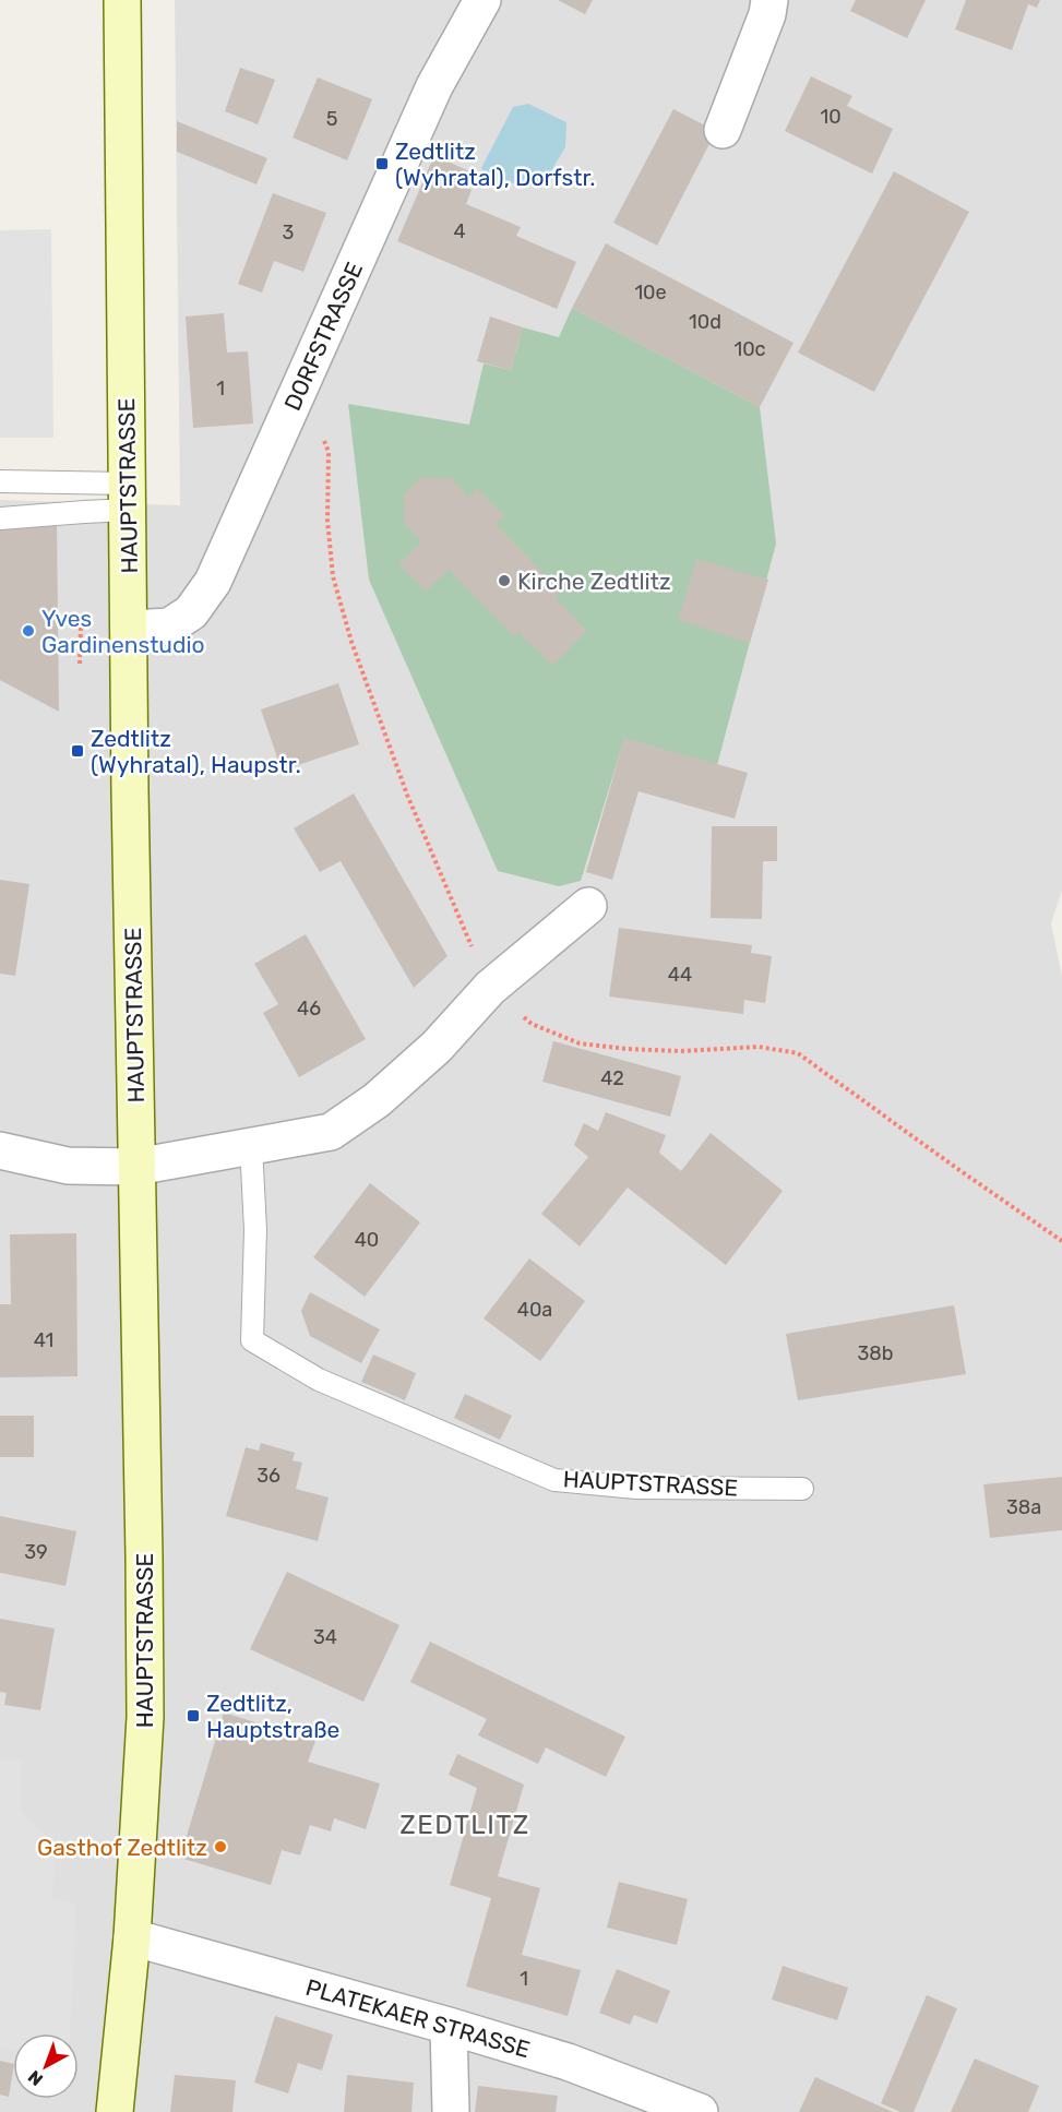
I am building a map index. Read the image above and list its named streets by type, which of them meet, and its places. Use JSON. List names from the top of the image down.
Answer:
{
  "streets": {
    "main road": ["HAUPTSTRASSE"],
    "street": ["DORFSTRASSE", "PLATEKAER STRASSE"]
  },
  "crossings": [
    ["DORFSTRASSE", "HAUPTSTRASSE"],
    ["HAUPTSTRASSE", "PLATEKAER STRASSE"]
  ],
  "districts": ["ZEDTLITZ"],
  "places": {
    "transit": ["Zedtlitz (Wyhratal), Dorfstr.", "Zedtlitz (Wyhratal), Haupstr.", "Zedtlitz, Hauptstraße"],
    "other": ["Kirche Zedtlitz", "Yves Gardinenstudio", "Gasthof Zedtlitz"]
  },
  "house_numbers": [
    "10",
    "5",
    "4",
    "3",
    "10e",
    "10d",
    "10c",
    "1",
    "44",
    "46",
    "42",
    "40",
    "40a",
    "41",
    "38b",
    "36",
    "38a",
    "39",
    "34",
    "1"
  ],
  "north": "bottom left"
}
